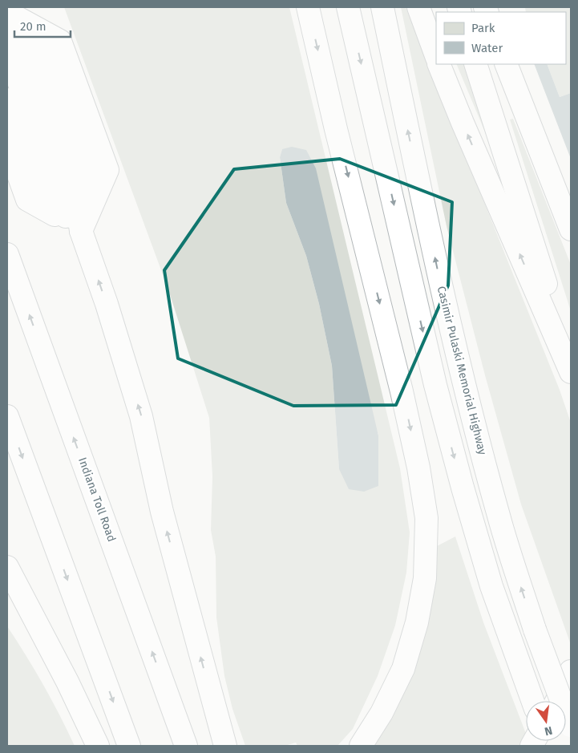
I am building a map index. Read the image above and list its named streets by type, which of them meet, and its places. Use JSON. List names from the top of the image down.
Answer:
{
  "streets": {
    "highway": ["Casimir Pulaski Memorial Highway", "Indiana Toll Road"]
  },
  "legend": ["Park", "Water"],
  "scale_bar": "20 m",
  "north": "bottom"
}
